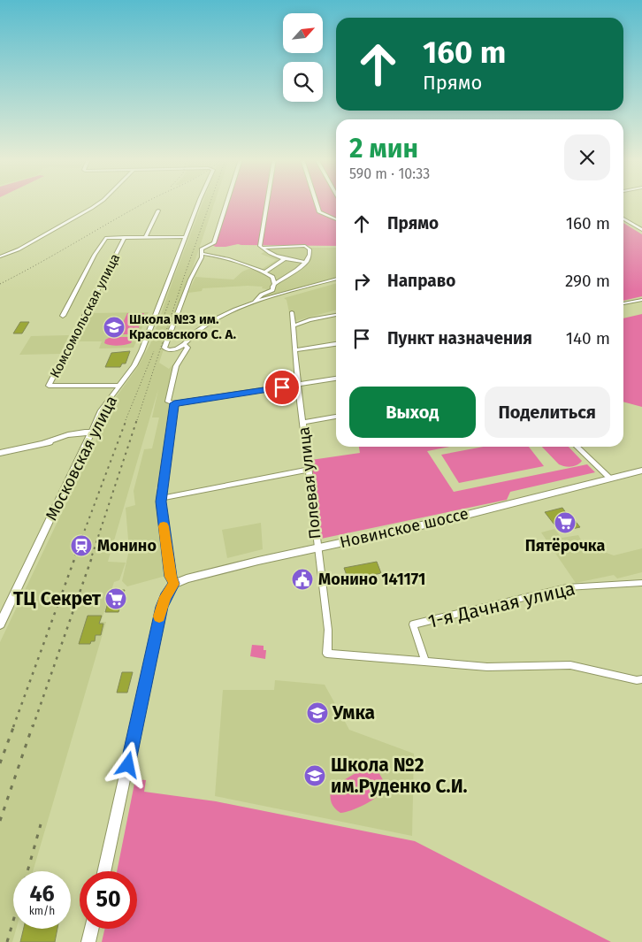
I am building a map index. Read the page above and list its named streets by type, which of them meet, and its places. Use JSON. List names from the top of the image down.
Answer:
{
  "streets": {
    "main road": ["Московская улица", "Новинское шоссе"],
    "street": ["Комсомольская улица", "Полевая улица", "1-я Дачная улица"]
  },
  "crossings": [
    ["Комсомольская улица", "Московская улица"],
    ["Полевая улица", "Новинское шоссе"],
    ["Полевая улица", "1-я Дачная улица"]
  ],
  "places": {
    "school or university": ["Школа №3 им. Красовского С. А.", "Умка", "Школа №2 им.Руденко С.И."],
    "supermarket": ["Пятёрочка", "ТЦ Секрет"],
    "station": ["Монино"],
    "public building": ["Монино 141171"]
  },
  "north": "top right",
  "page": {
    "turn": ["160 m", "Прямо"],
    "heading": ["2 мин", "590 m · 10:33"],
    "list": [
      {
        "name": "Прямо",
        "value": "160 m"
      },
      {
        "name": "Направо",
        "value": "290 m"
      },
      {
        "name": "Пункт назначения",
        "value": "140 m"
      }
    ],
    "buttons": ["Выход", "Поделиться"],
    "speed": "46 km/h",
    "limit": "50"
  }
}
